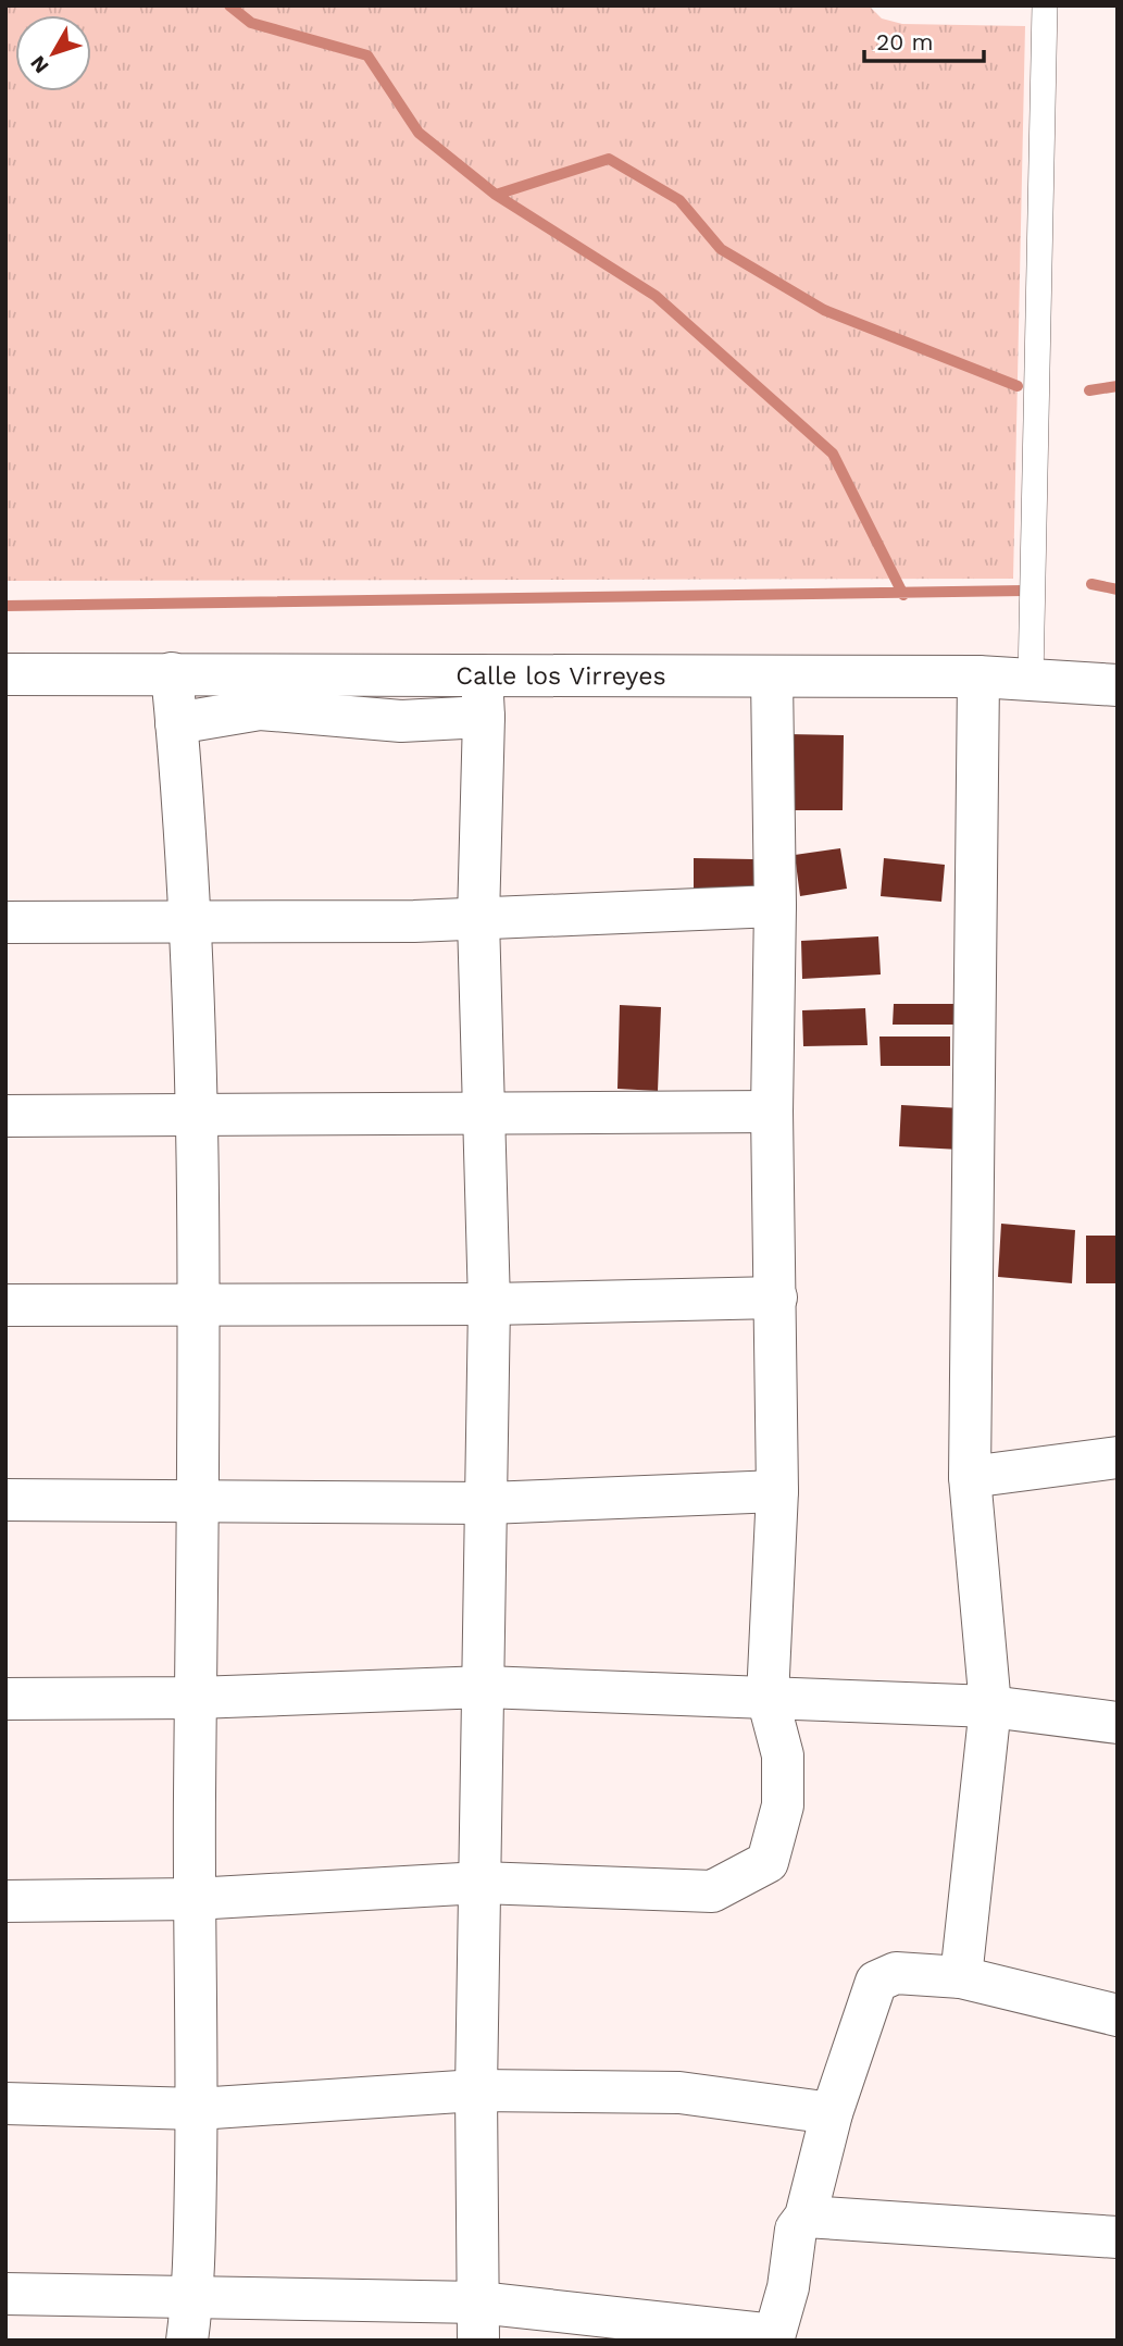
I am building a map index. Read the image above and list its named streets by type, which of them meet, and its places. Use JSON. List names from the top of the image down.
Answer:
{
  "streets": {
    "street": ["Calle los Virreyes"]
  },
  "scale_bar": "20 m",
  "north": "bottom left"
}
